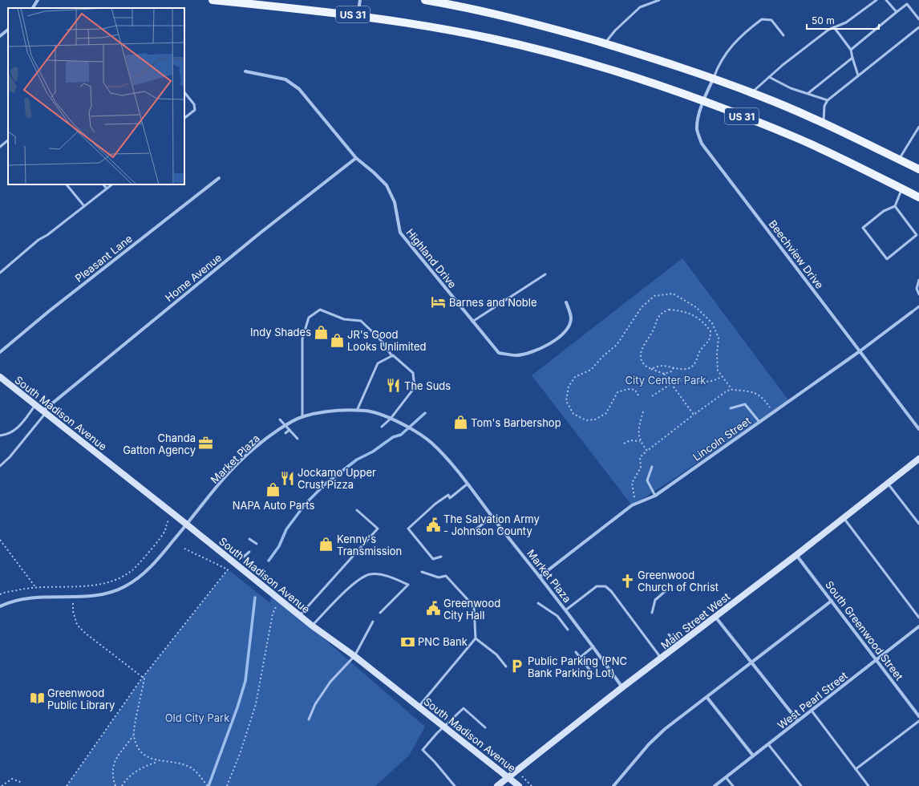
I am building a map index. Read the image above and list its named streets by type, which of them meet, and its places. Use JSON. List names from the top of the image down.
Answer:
{
  "streets": {
    "main road": ["US 31", "South Madison Avenue", "Main Street West"],
    "street": [
      "Beechview Drive",
      "Pleasant Lane",
      "Highland Drive",
      "Home Avenue",
      "Lincoln Street",
      "Market Plaza",
      "South Greenwood Street",
      "West Pearl Street"
    ]
  },
  "crossings": [
    ["US 31", "Beechview Drive"],
    ["Beechview Drive", "Lincoln Street"],
    ["Highland Drive", "Home Avenue"],
    ["Home Avenue", "South Madison Avenue"],
    ["South Madison Avenue", "Market Plaza"],
    ["South Madison Avenue", "Main Street West"],
    ["Lincoln Street", "Market Plaza"],
    ["Market Plaza", "Main Street West"],
    ["Main Street West", "South Greenwood Street"],
    ["South Greenwood Street", "West Pearl Street"]
  ],
  "parks": ["City Center Park", "Old City Park"],
  "places": {
    "hotel": ["Barnes and Noble"],
    "shop": [
      "Indy Shades",
      "JR's Good Looks Unlimited",
      "Tom's Barbershop",
      "NAPA Auto Parts",
      "Kenny's Transmission"
    ],
    "restaurant": ["The Suds", "Jockamo Upper Crust Pizza"],
    "office": ["Chanda Gatton Agency"],
    "public building": ["The Salvation Army - Johnson County", "Greenwood City Hall"],
    "church": ["Greenwood Church of Christ"],
    "bank": ["PNC Bank"],
    "parking": ["Public Parking (PNC Bank Parking Lot)"],
    "library": ["Greenwood Public Library"]
  },
  "scale_bar": "50 m"
}
